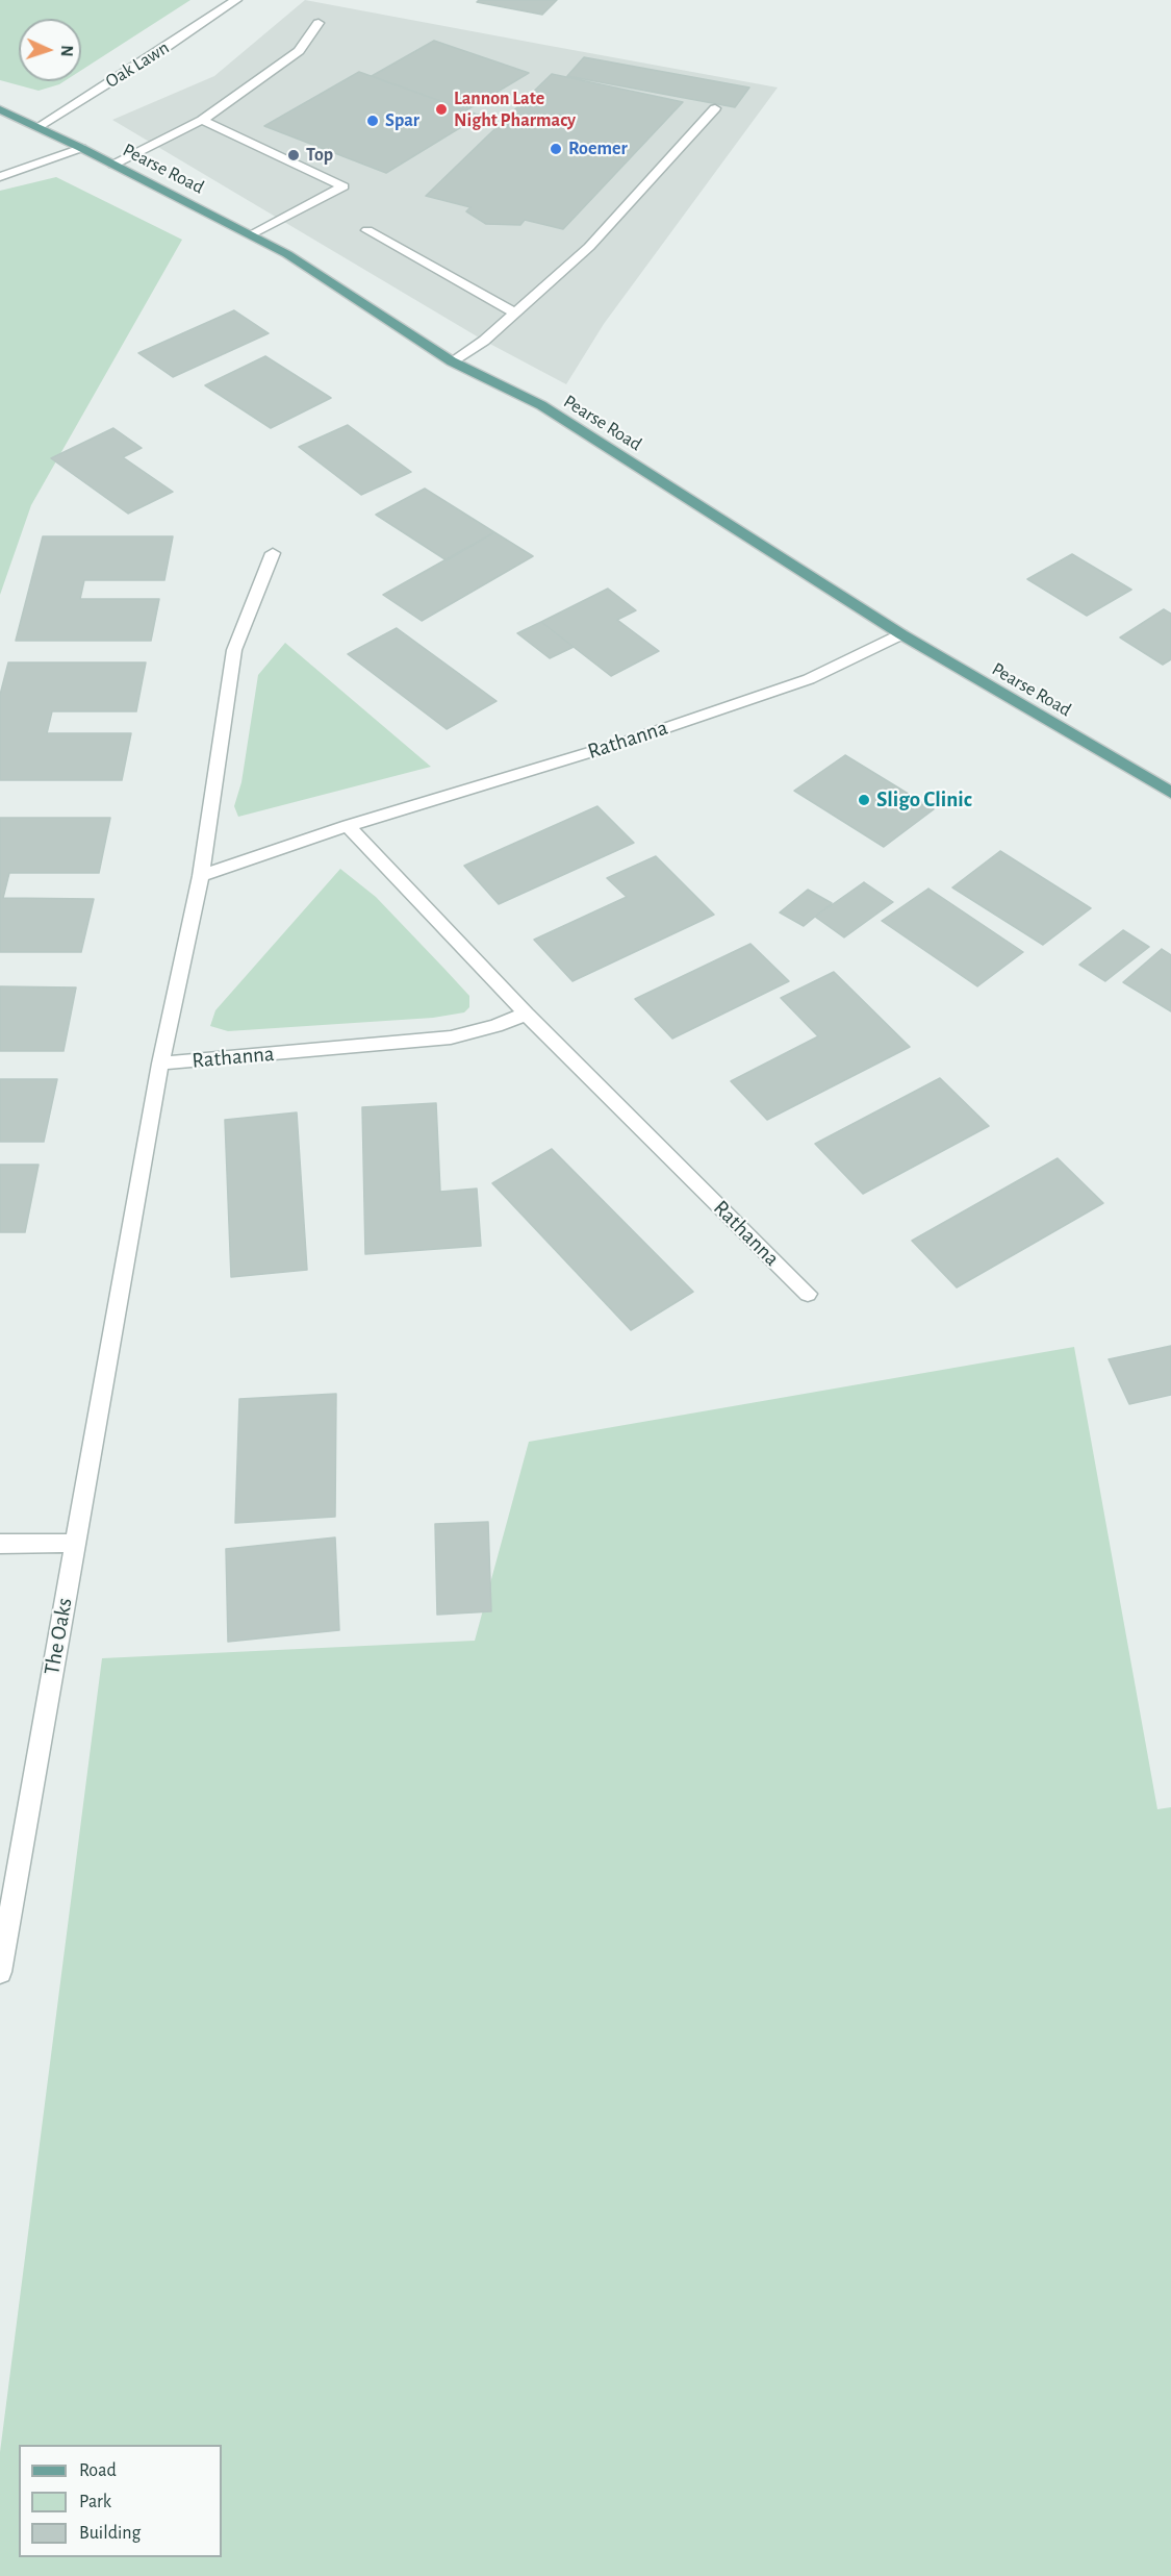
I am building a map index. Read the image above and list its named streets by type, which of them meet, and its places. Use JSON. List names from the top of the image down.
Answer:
{
  "streets": {
    "main road": ["Pearse Road"],
    "street": ["Oak Lawn", "Rathanna", "The Oaks"]
  },
  "crossings": [
    ["Oak Lawn", "Pearse Road"],
    ["Pearse Road", "Rathanna"],
    ["Rathanna", "The Oaks"]
  ],
  "places": [
    "Lannon Late Night Pharmacy",
    "Spar",
    "Roemer",
    "Top",
    "Sligo Clinic"
  ],
  "legend": ["Road", "Park", "Building"],
  "north": "right"
}
